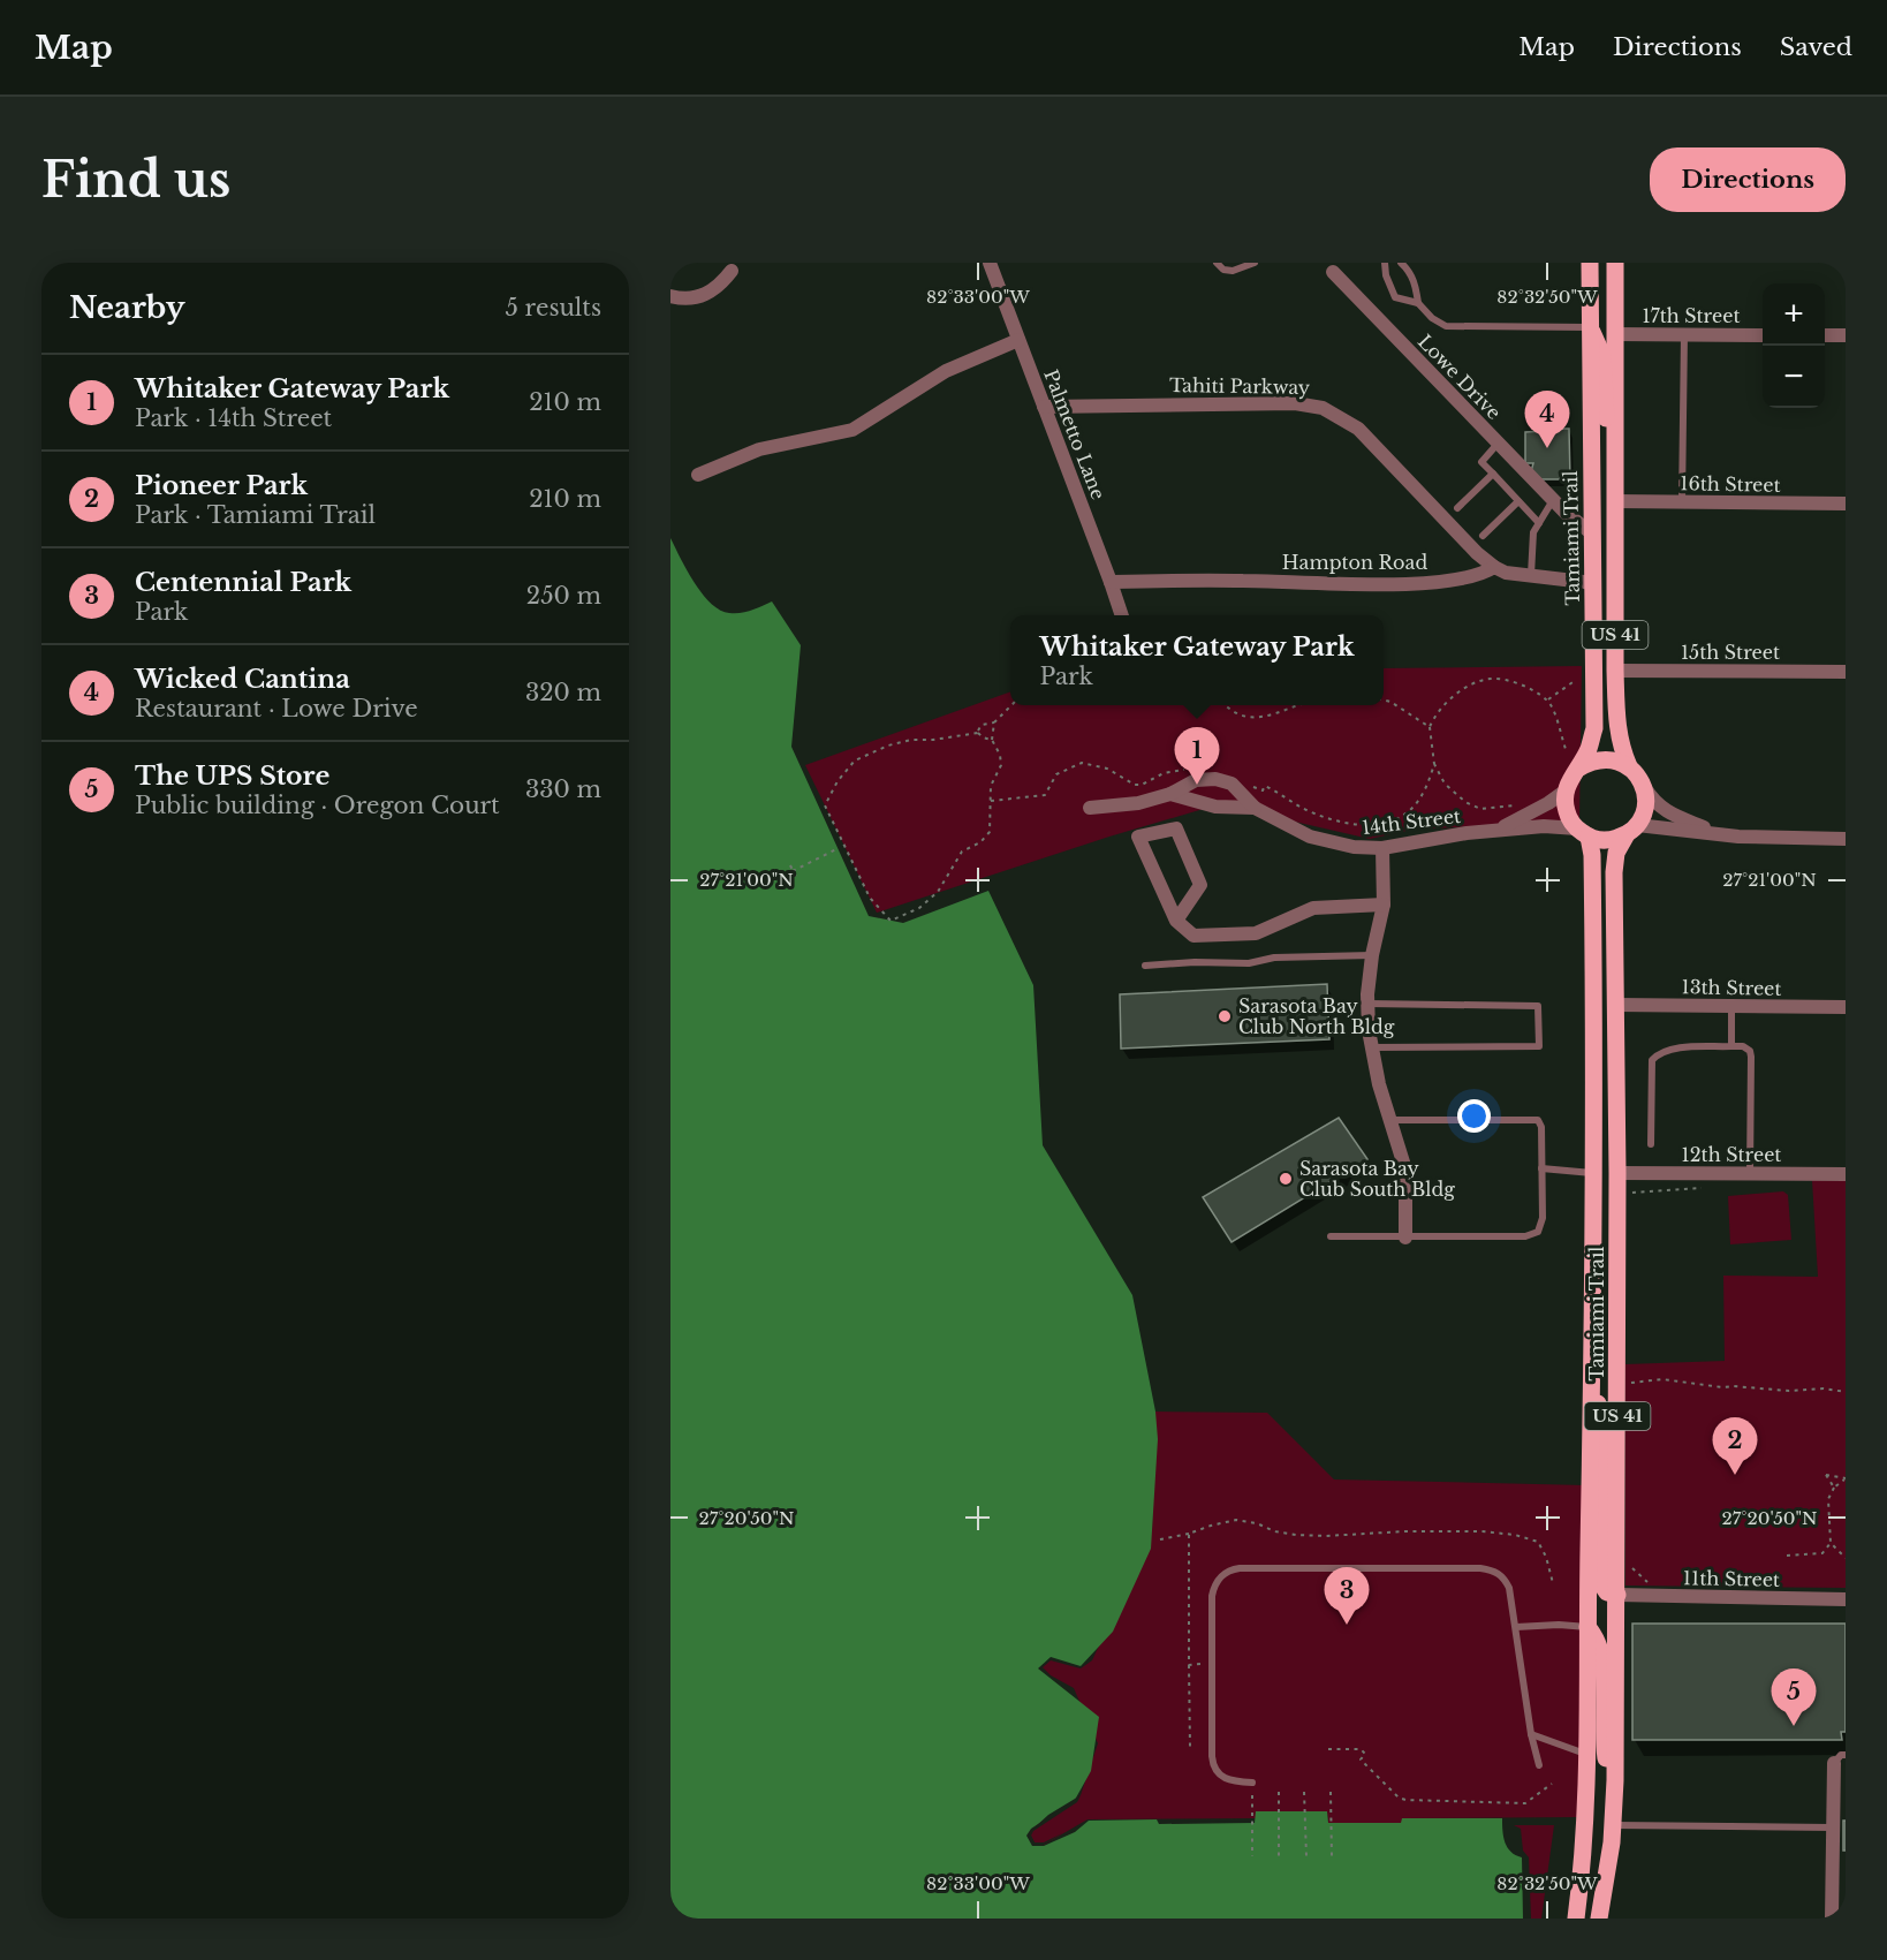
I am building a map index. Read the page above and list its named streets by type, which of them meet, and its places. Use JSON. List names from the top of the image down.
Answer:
{
  "streets": {
    "main road": ["Tamiami Trail", "US 41"],
    "street": [
      "17th Street",
      "Lowe Drive",
      "Tahiti Parkway",
      "Palmetto Lane",
      "16th Street",
      "Hampton Road",
      "15th Street",
      "14th Street",
      "13th Street",
      "12th Street",
      "11th Street"
    ]
  },
  "crossings": [
    ["17th Street", "US 41"],
    ["Lowe Drive", "Tamiami Trail"],
    ["Tahiti Parkway", "Palmetto Lane"],
    ["Tahiti Parkway", "Hampton Road"],
    ["Palmetto Lane", "Hampton Road"],
    ["16th Street", "US 41"],
    ["Tamiami Trail", "US 41"],
    ["Tamiami Trail", "14th Street"],
    ["Tamiami Trail", "13th Street"],
    ["Tamiami Trail", "12th Street"],
    ["Tamiami Trail", "11th Street"],
    ["US 41", "15th Street"],
    ["US 41", "14th Street"]
  ],
  "places": ["Sarasota Bay Club North Bldg", "Sarasota Bay Club South Bldg"],
  "page": {
    "header": "Map",
    "nav": ["Map", "Directions", "Saved"],
    "buttons": "Directions",
    "title": "Find us",
    "heading": ["Nearby", "5 results"],
    "map_buttons": ["+", "−"],
    "list": [
      {
        "mark": "1",
        "name": "Whitaker Gateway Park",
        "note": "Park · 14th Street",
        "value": "210 m"
      },
      {
        "mark": "2",
        "name": "Pioneer Park",
        "note": "Park · Tamiami Trail",
        "value": "210 m"
      },
      {
        "mark": "3",
        "name": "Centennial Park",
        "note": "Park",
        "value": "250 m"
      },
      {
        "mark": "4",
        "name": "Wicked Cantina",
        "note": "Restaurant · Lowe Drive",
        "value": "320 m"
      },
      {
        "mark": "5",
        "name": "The UPS Store",
        "note": "Public building · Oregon Court",
        "value": "330 m"
      }
    ],
    "pins": [
      "4",
      "1",
      "2",
      "3",
      "5"
    ],
    "popup": ["Whitaker Gateway Park", "Park"]
  },
  "coordinates": [
    "82°33'00\"W",
    "82°32'50\"W",
    "27°21'00\"N",
    "27°20'50\"N"
  ]
}
